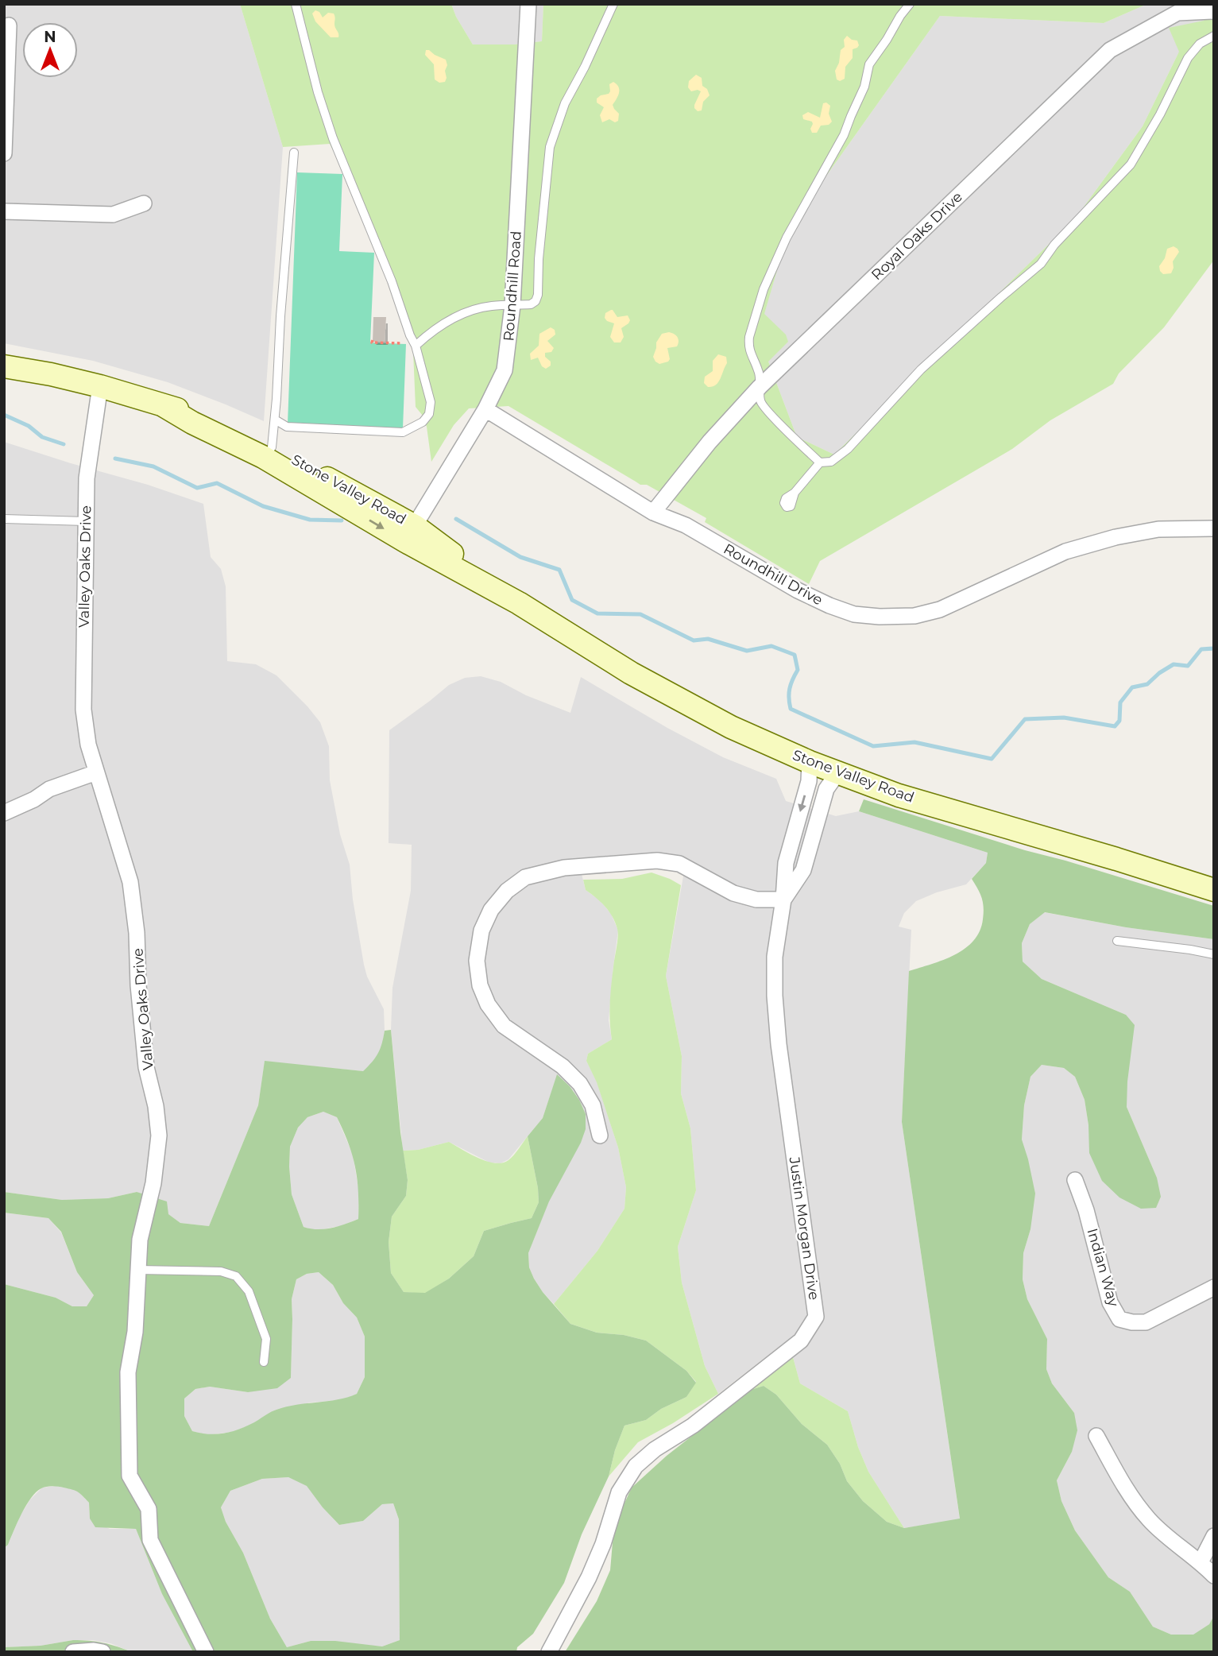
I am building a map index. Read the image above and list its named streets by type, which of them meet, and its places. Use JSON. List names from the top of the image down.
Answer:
{
  "streets": {
    "street": [
      "Royal Oaks Drive",
      "Roundhill Road",
      "Stone Valley Road",
      "Valley Oaks Drive",
      "Roundhill Drive",
      "Justin Morgan Drive",
      "Indian Way"
    ]
  },
  "crossings": [
    ["Royal Oaks Drive", "Roundhill Drive"],
    ["Roundhill Road", "Stone Valley Road"],
    ["Roundhill Road", "Roundhill Drive"],
    ["Stone Valley Road", "Valley Oaks Drive"],
    ["Stone Valley Road", "Justin Morgan Drive"]
  ],
  "north": "top"
}
